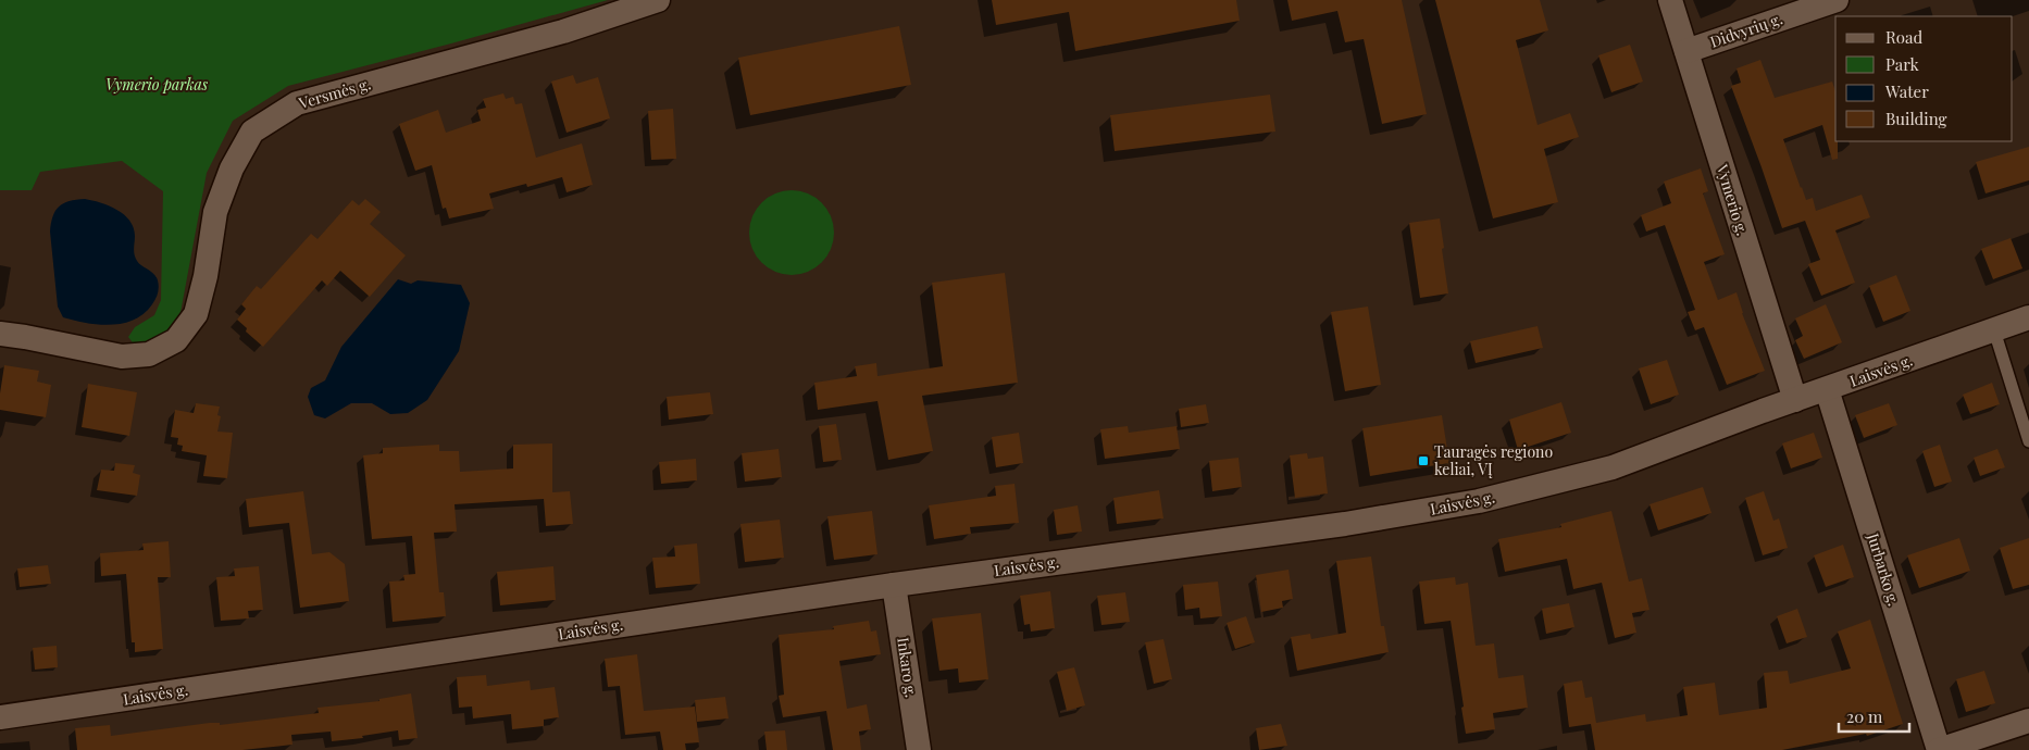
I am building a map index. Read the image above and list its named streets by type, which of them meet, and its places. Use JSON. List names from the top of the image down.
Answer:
{
  "streets": {
    "street": [
      "Didvyrių g.",
      "Versmės g.",
      "Vymerio g.",
      "Laisvės g.",
      "Jurbarko g.",
      "Inkaro g."
    ]
  },
  "crossings": [
    ["Didvyrių g.", "Vymerio g."],
    ["Vymerio g.", "Laisvės g."],
    ["Laisvės g.", "Jurbarko g."],
    ["Laisvės g.", "Inkaro g."]
  ],
  "parks": ["Vymerio parkas"],
  "places": {
    "transit": ["Tauragės regiono keliai, VĮ"]
  },
  "legend": [
    "Road",
    "Park",
    "Water",
    "Building"
  ],
  "scale_bar": "20 m"
}
